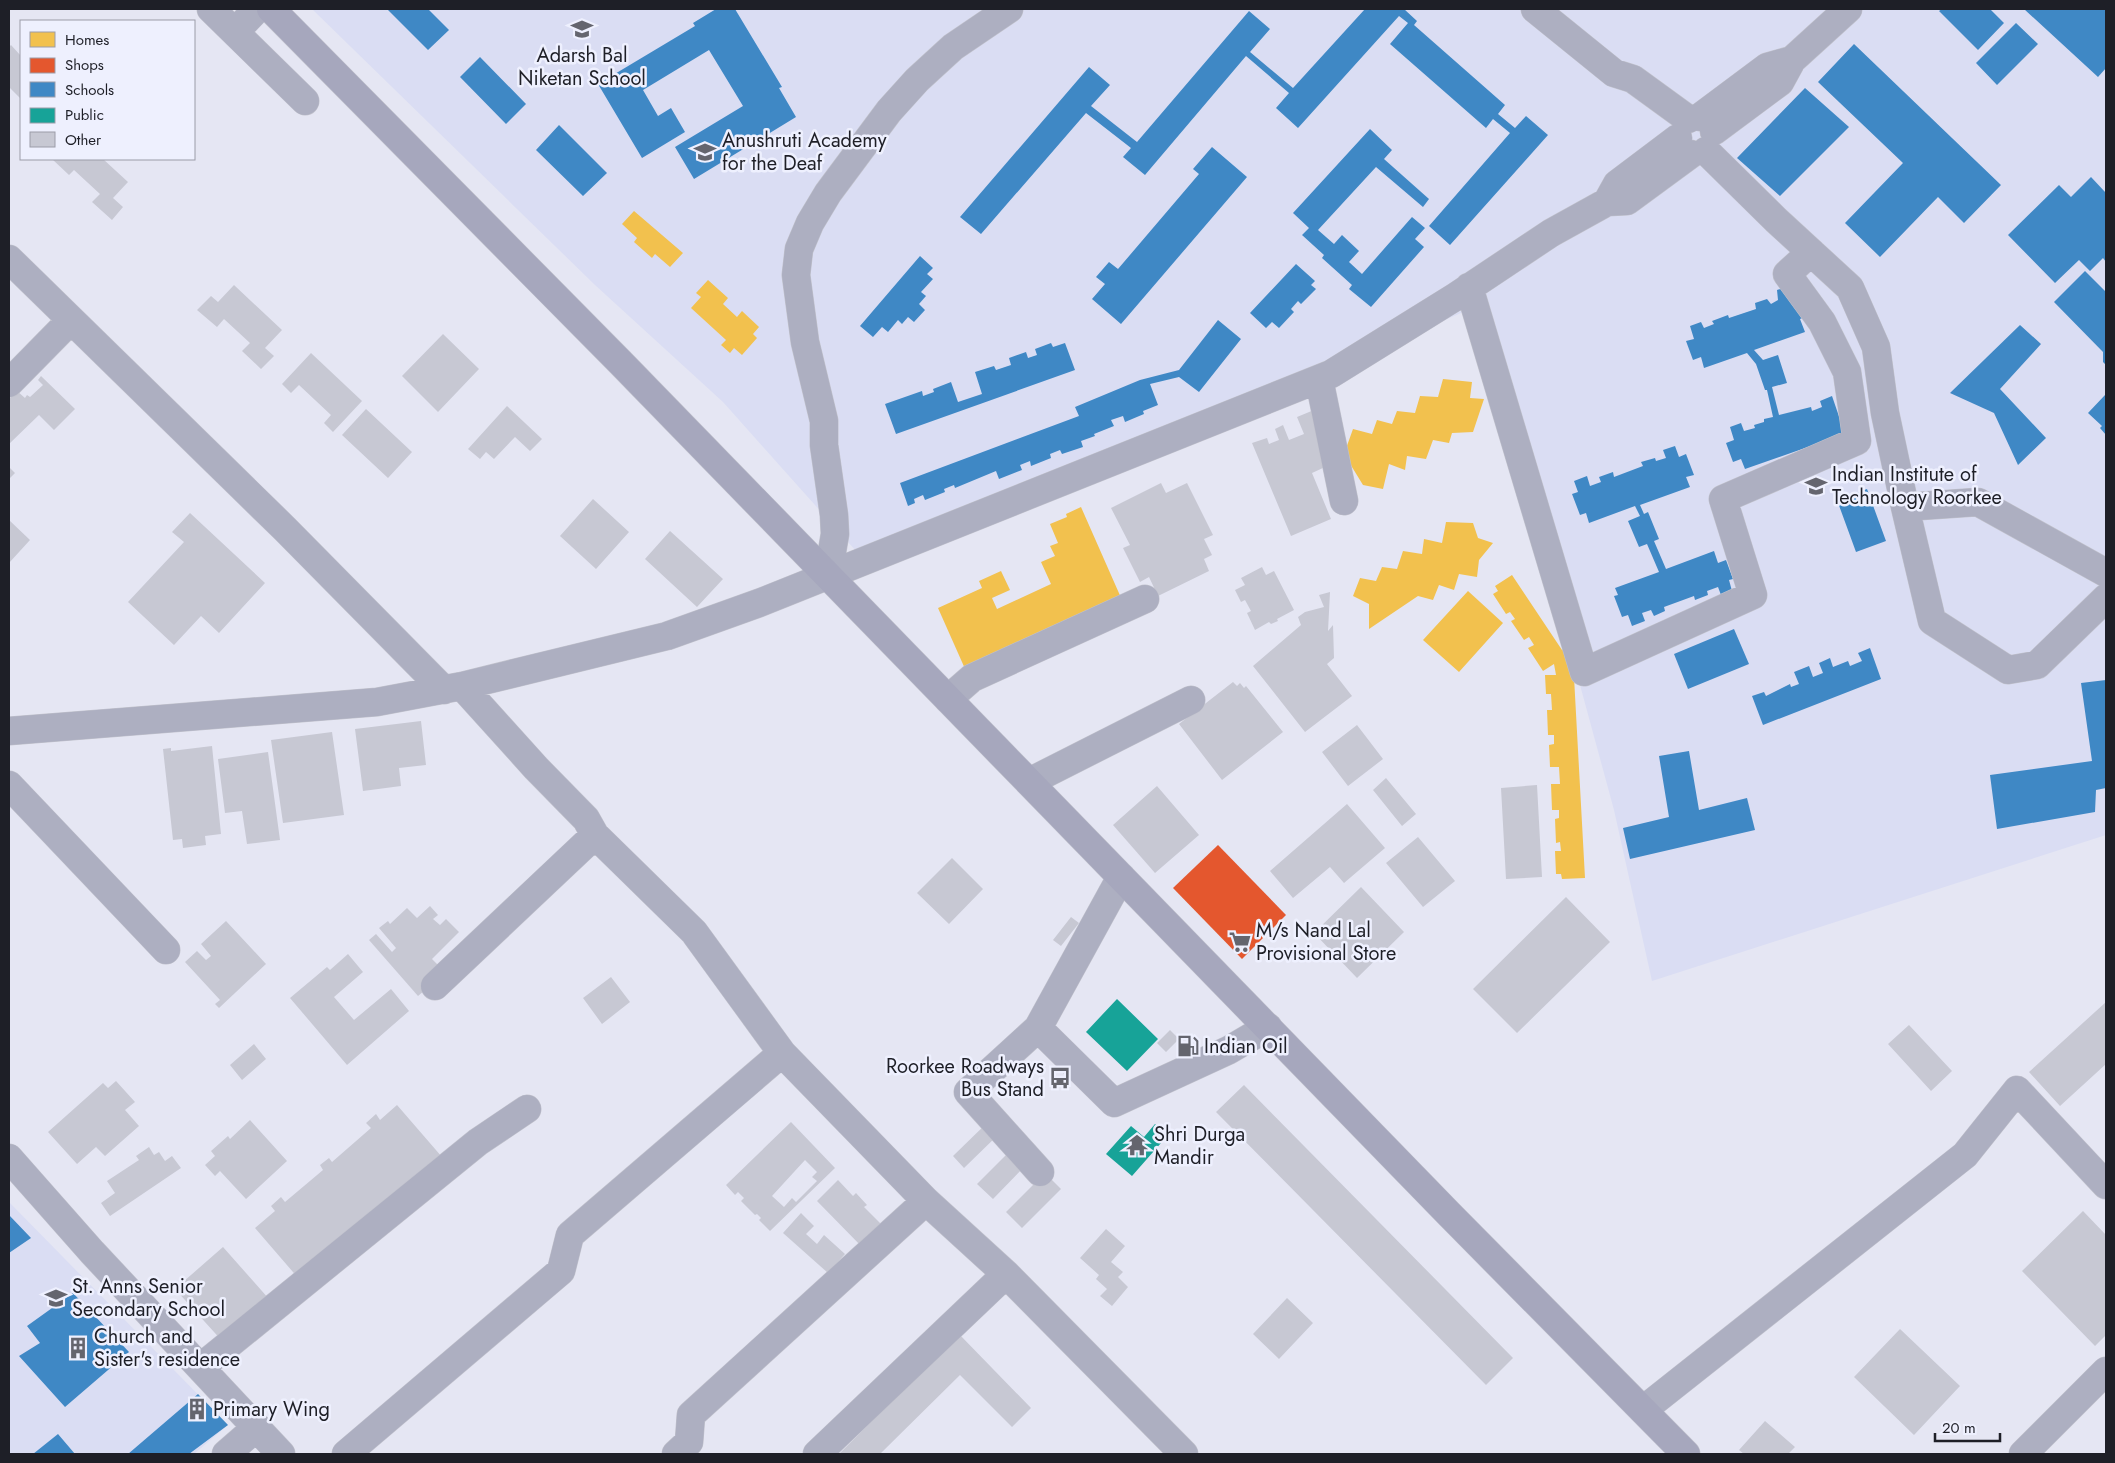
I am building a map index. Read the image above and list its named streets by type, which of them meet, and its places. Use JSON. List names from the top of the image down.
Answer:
{
  "places": {
    "school or university": [
      "Adarsh Bal Niketan School",
      "Anushruti Academy for the Deaf",
      "Indian Institute of Technology Roorkee",
      "St. Anns Senior Secondary School"
    ],
    "supermarket": ["M/s Nand Lal Provisional Store"],
    "fuel station": ["Indian Oil"],
    "bus stop": ["Roorkee Roadways Bus Stand"],
    "temple": ["Shri Durga Mandir"],
    "building": ["Church and Sister's residence", "Primary Wing"]
  },
  "legend": [
    "Homes",
    "Shops",
    "Schools",
    "Public",
    "Other"
  ],
  "scale_bar": "20 m"
}
